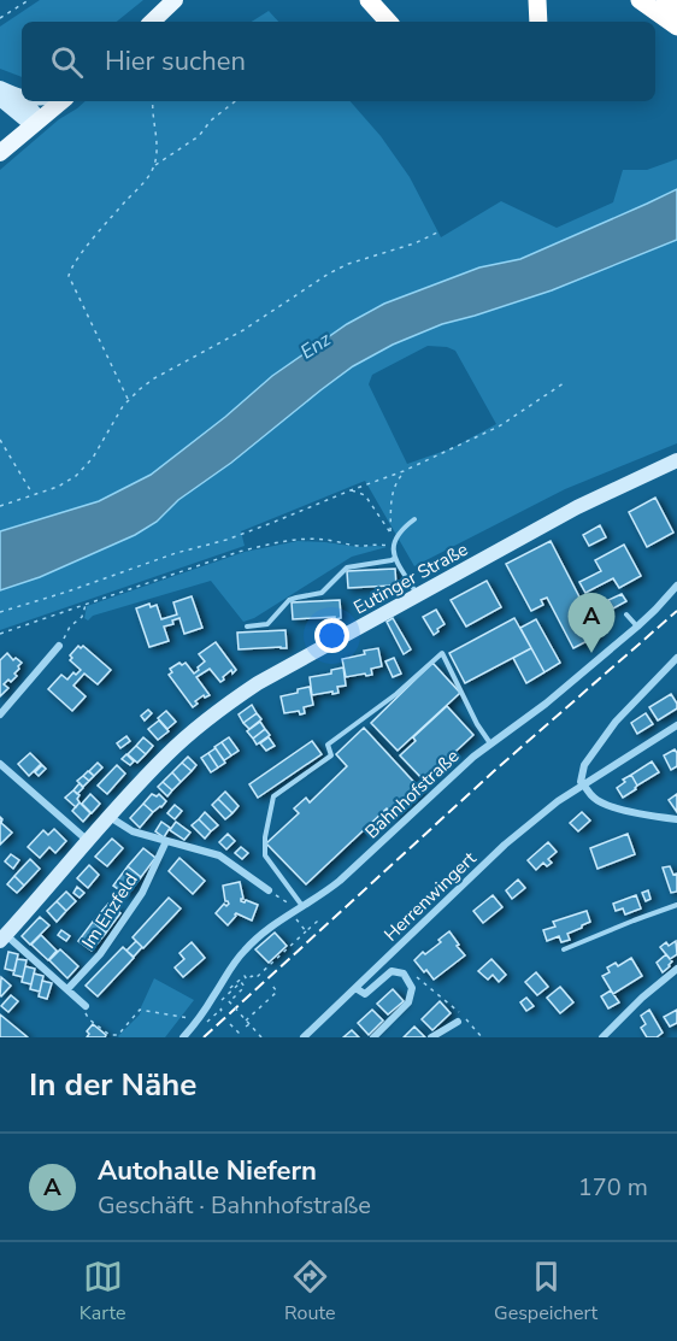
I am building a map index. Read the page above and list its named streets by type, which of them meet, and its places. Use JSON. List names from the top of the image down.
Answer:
{
  "streets": {
    "street": [
      "Eutinger Straße",
      "Bahnhofstraße",
      "Herrenwingert",
      "Im Enzfeld"
    ]
  },
  "water": ["Enz"],
  "page": {
    "search": "Hier suchen",
    "pins": "A",
    "heading": "In der Nähe",
    "list": [
      {
        "mark": "A",
        "name": "Autohalle Niefern",
        "note": "Geschäft · Bahnhofstraße",
        "value": "170 m"
      }
    ],
    "nav": ["Karte", "Route", "Gespeichert"]
  }
}
